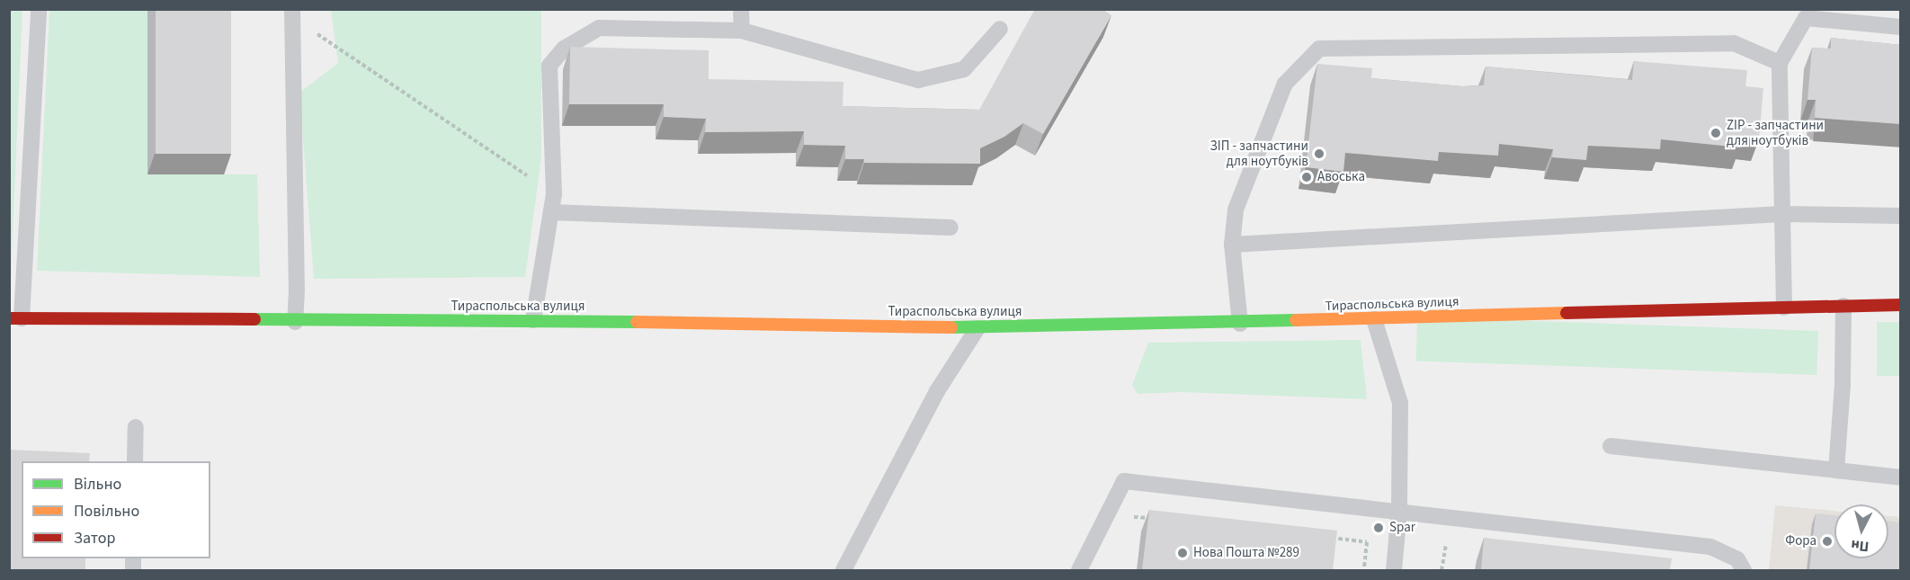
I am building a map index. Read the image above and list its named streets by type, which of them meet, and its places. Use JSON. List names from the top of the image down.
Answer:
{
  "streets": {
    "street": ["Тираспольська вулиця"]
  },
  "places": [
    "ZIP - запчастини для ноутбуків",
    "ЗІП - запчастини для ноутбуків",
    "Авоська",
    "Spar",
    "Фора",
    "Нова Пошта №289"
  ],
  "legend": ["Вільно", "Повільно", "Затор"],
  "north": "bottom"
}
